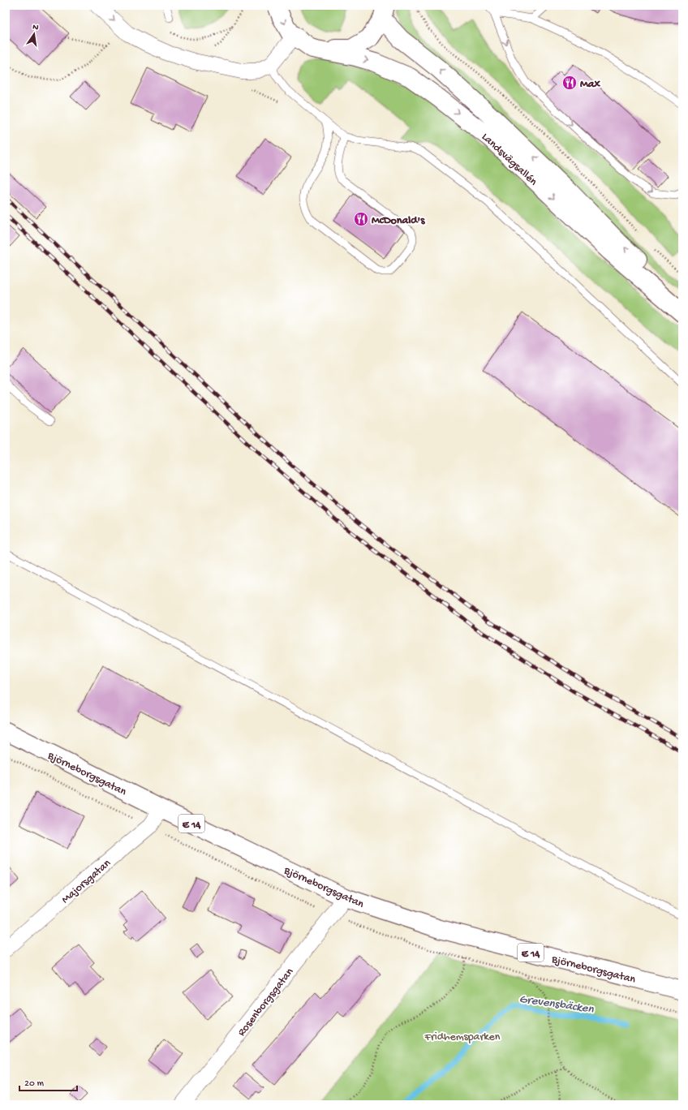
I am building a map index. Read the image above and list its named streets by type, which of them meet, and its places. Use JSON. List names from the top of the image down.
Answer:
{
  "streets": {
    "main road": ["Landsvägsallén", "Björneborgsgatan", "E 14"],
    "street": ["Majorsgatan", "Rosenborgsgatan"]
  },
  "crossings": [
    ["Björneborgsgatan", "Majorsgatan"],
    ["Björneborgsgatan", "Rosenborgsgatan"]
  ],
  "water": ["Grevensbäcken"],
  "parks": ["Fridhemsparken"],
  "places": {
    "restaurant": ["Max", "McDonald's"]
  },
  "scale_bar": "20 m",
  "north": "top"
}
